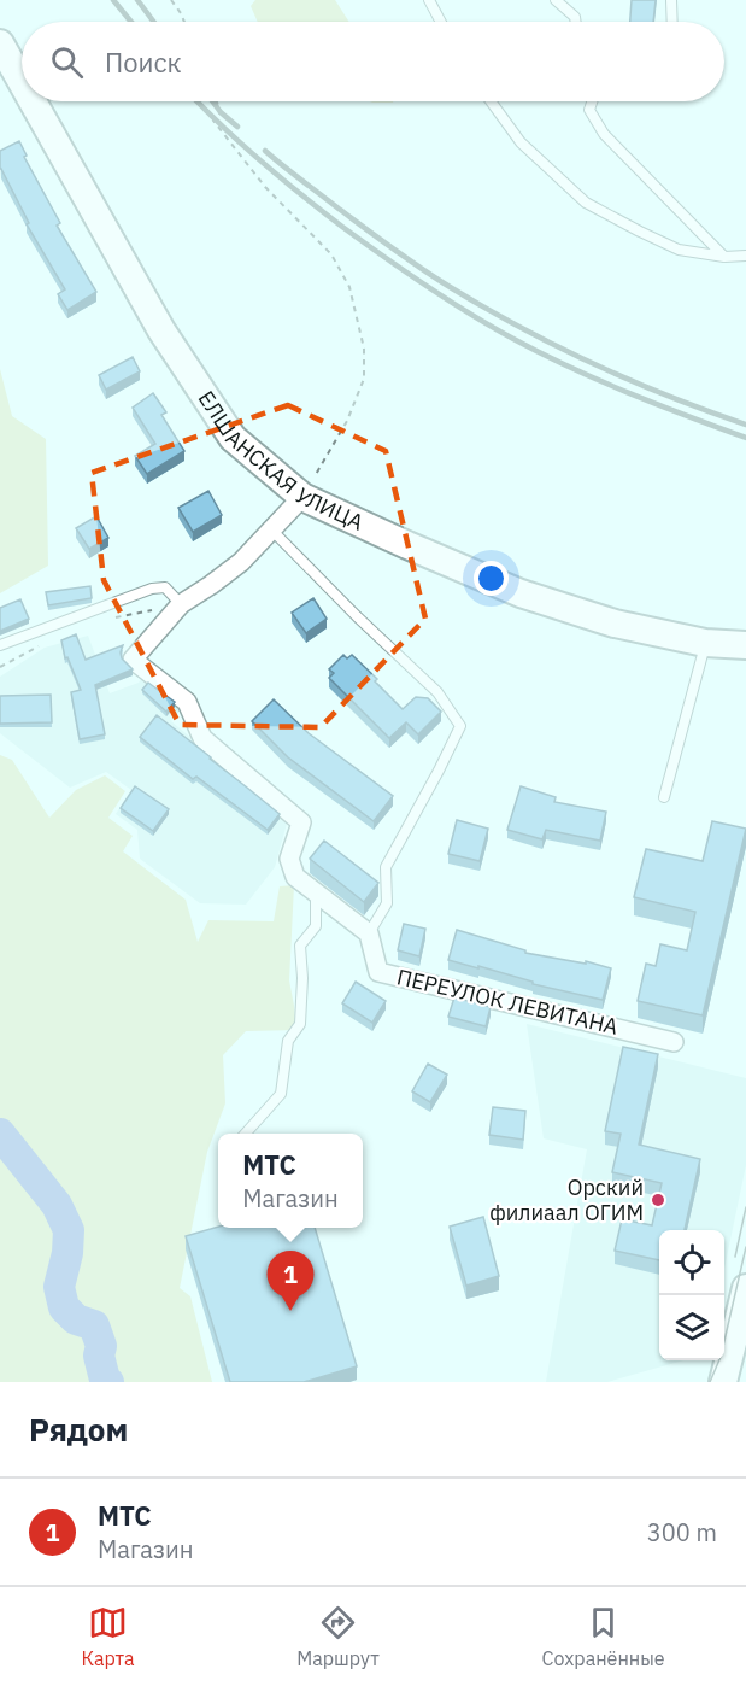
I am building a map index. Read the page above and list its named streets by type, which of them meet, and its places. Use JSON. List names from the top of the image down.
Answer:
{
  "streets": {
    "main road": ["ЕЛШАНСКАЯ УЛИЦА"],
    "street": ["ПЕРЕУЛОК ЛЕВИТАНА"]
  },
  "places": ["Орский филиаал ОГИМ"],
  "page": {
    "search": "Поиск",
    "popup": ["МТС", "Магазин"],
    "pins": "1",
    "heading": "Рядом",
    "list": [
      {
        "mark": "1",
        "name": "МТС",
        "note": "Магазин",
        "value": "300 m"
      }
    ],
    "nav": ["Карта", "Маршрут", "Сохранённые"]
  }
}
